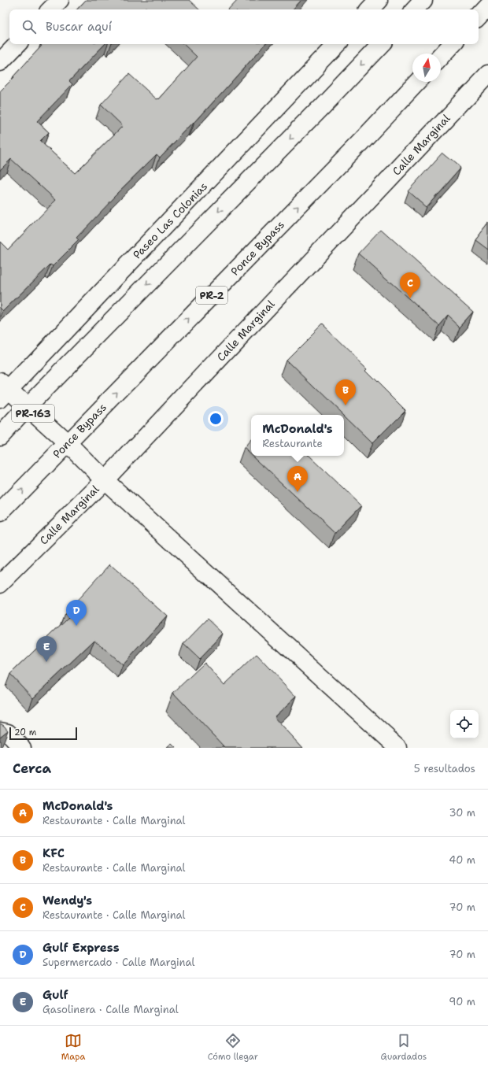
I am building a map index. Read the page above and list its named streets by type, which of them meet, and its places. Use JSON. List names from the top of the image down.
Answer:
{
  "streets": {
    "main road": [
      "Calle Marginal",
      "Paseo Las Colonias",
      "Ponce Bypass",
      "PR-2",
      "PR-163"
    ]
  },
  "crossings": [
    ["Paseo Las Colonias", "PR-163"],
    ["Ponce Bypass", "PR-163"]
  ],
  "scale_bar": "20 m",
  "north": "top",
  "page": {
    "search": "Buscar aquí",
    "pins": [
      "C",
      "B",
      "A",
      "D",
      "E"
    ],
    "popup": ["McDonald's", "Restaurante"],
    "scale": "20 m",
    "heading": ["Cerca", "5 resultados"],
    "list": [
      {
        "mark": "A",
        "name": "McDonald's",
        "note": "Restaurante · Calle Marginal",
        "value": "30 m"
      },
      {
        "mark": "B",
        "name": "KFC",
        "note": "Restaurante · Calle Marginal",
        "value": "40 m"
      },
      {
        "mark": "C",
        "name": "Wendy's",
        "note": "Restaurante · Calle Marginal",
        "value": "70 m"
      },
      {
        "mark": "D",
        "name": "Gulf Express",
        "note": "Supermercado · Calle Marginal",
        "value": "70 m"
      },
      {
        "mark": "E",
        "name": "Gulf",
        "note": "Gasolinera · Calle Marginal",
        "value": "90 m"
      }
    ],
    "nav": ["Mapa", "Cómo llegar", "Guardados"]
  }
}
